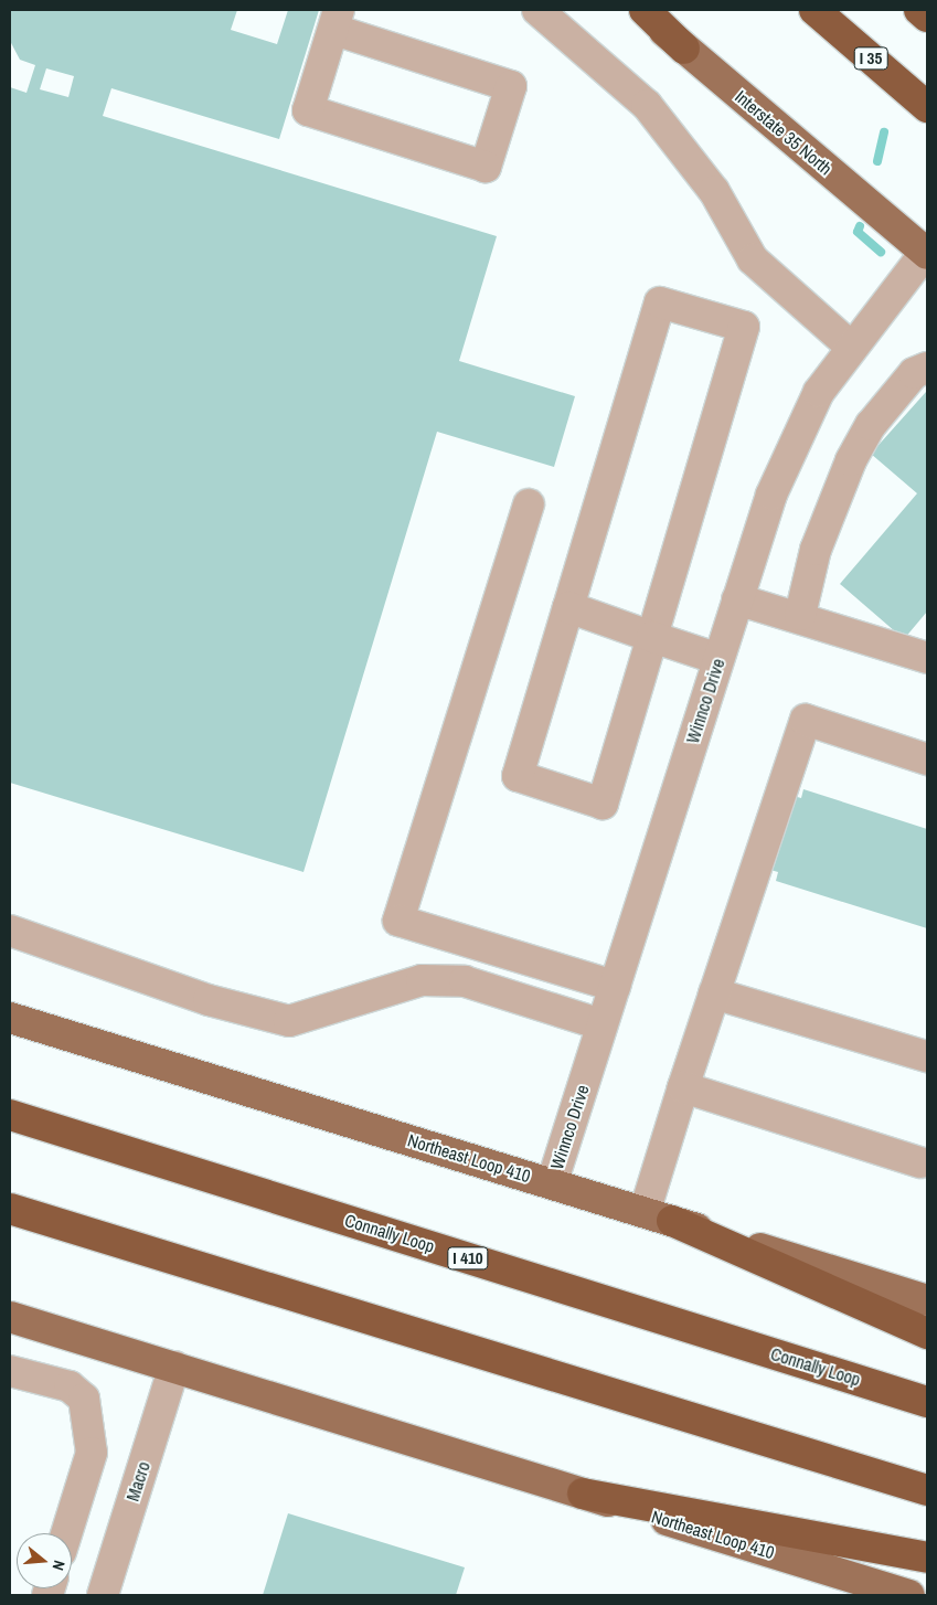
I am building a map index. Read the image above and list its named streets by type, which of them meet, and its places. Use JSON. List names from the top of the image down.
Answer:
{
  "streets": {
    "highway": ["I 35", "Connally Loop", "I 410"],
    "main road": ["Interstate 35 North", "Northeast Loop 410"],
    "street": ["Winnco Drive", "Macro"]
  },
  "crossings": [
    ["Interstate 35 North", "Winnco Drive"],
    ["Winnco Drive", "Northeast Loop 410"],
    ["Northeast Loop 410", "Macro"]
  ],
  "north": "right"
}
